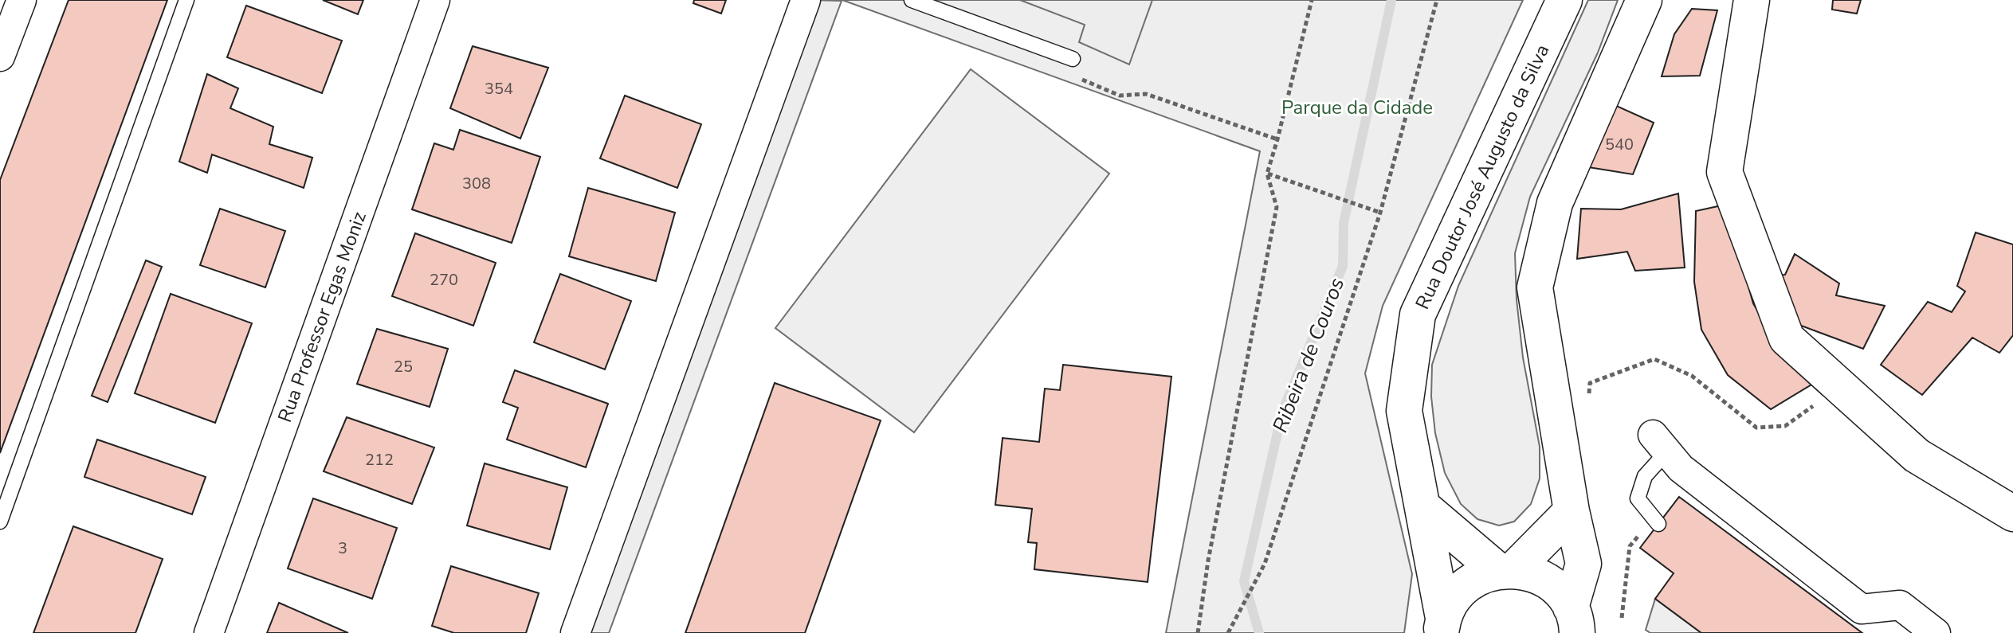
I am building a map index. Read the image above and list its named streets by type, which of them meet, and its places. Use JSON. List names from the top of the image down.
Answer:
{
  "streets": {
    "street": ["Rua Doutor José Augusto da Silva", "Rua Professor Egas Moniz"]
  },
  "water": ["Ribeira de Couros"],
  "parks": ["Parque da Cidade"],
  "house_numbers": [
    "354",
    "540",
    "308",
    "270",
    "25",
    "212",
    "3"
  ]
}
